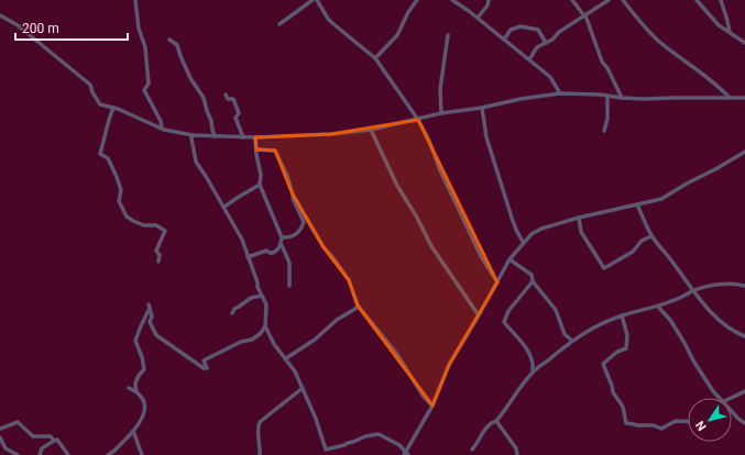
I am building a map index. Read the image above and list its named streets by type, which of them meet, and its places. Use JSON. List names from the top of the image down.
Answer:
{
  "scale_bar": "200 m",
  "north": "bottom left"
}
